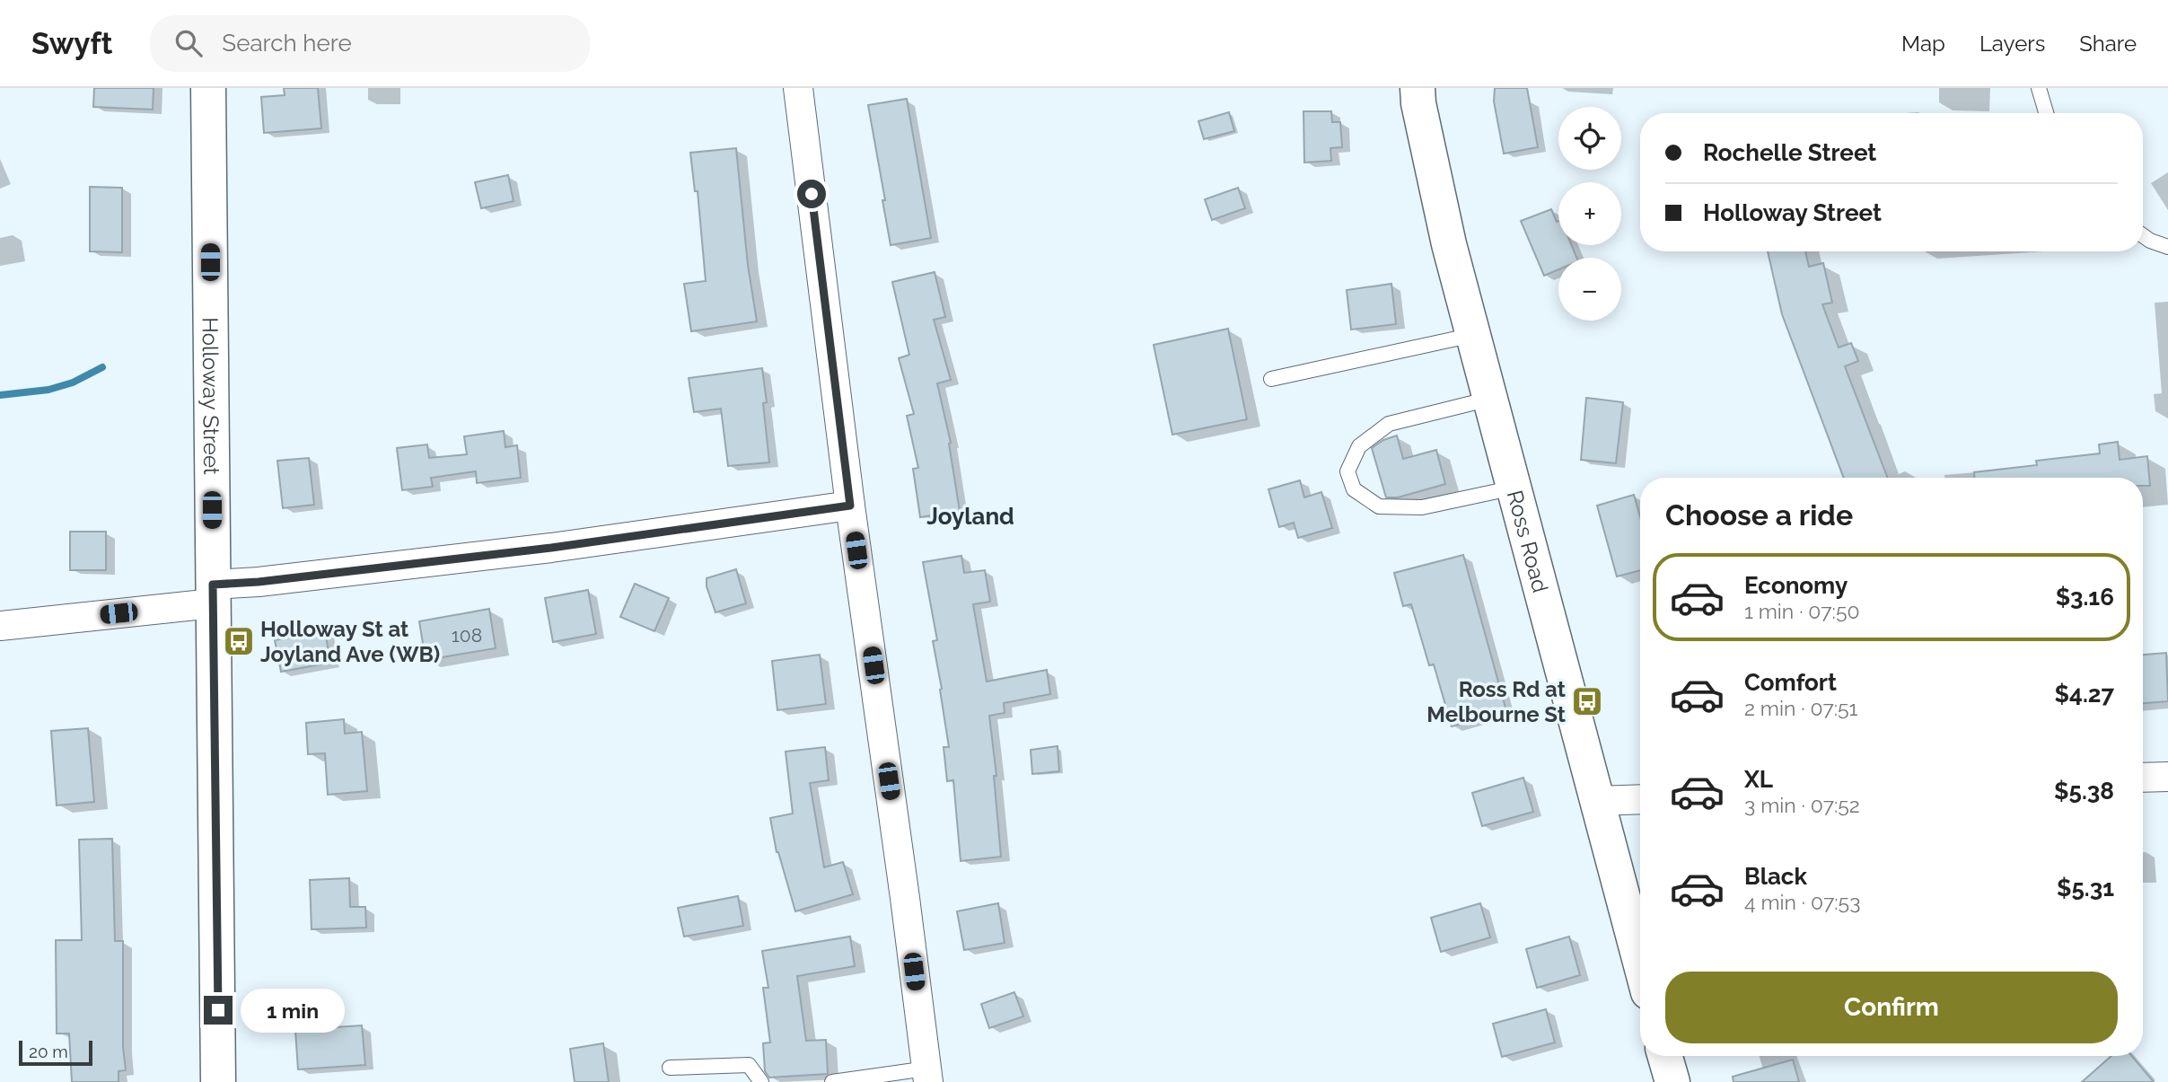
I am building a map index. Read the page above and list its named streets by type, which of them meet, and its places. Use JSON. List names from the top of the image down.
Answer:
{
  "streets": {
    "main road": ["Holloway Street", "Ross Road"]
  },
  "districts": ["Joyland"],
  "places": {
    "bus stop": ["Holloway St at Joyland Ave (WB)", "Ross Rd at Melbourne St"]
  },
  "house_numbers": ["108"],
  "scale_bar": "20 m",
  "page": {
    "header": "Swyft",
    "search": "Search here",
    "nav": ["Map", "Layers", "Share"],
    "map_buttons": ["+", "−"],
    "banner": ["Rochelle Street", "Holloway Street"],
    "heading": "Choose a ride",
    "list": [
      {
        "name": "Economy",
        "note": "1 min · 07:50",
        "value": "$3.16"
      },
      {
        "name": "Comfort",
        "note": "2 min · 07:51",
        "value": "$4.27"
      },
      {
        "name": "XL",
        "note": "3 min · 07:52",
        "value": "$5.38"
      },
      {
        "name": "Black",
        "note": "4 min · 07:53",
        "value": "$5.31"
      }
    ],
    "buttons": "Confirm",
    "bubble": "1 min",
    "scale": "20 m"
  }
}
